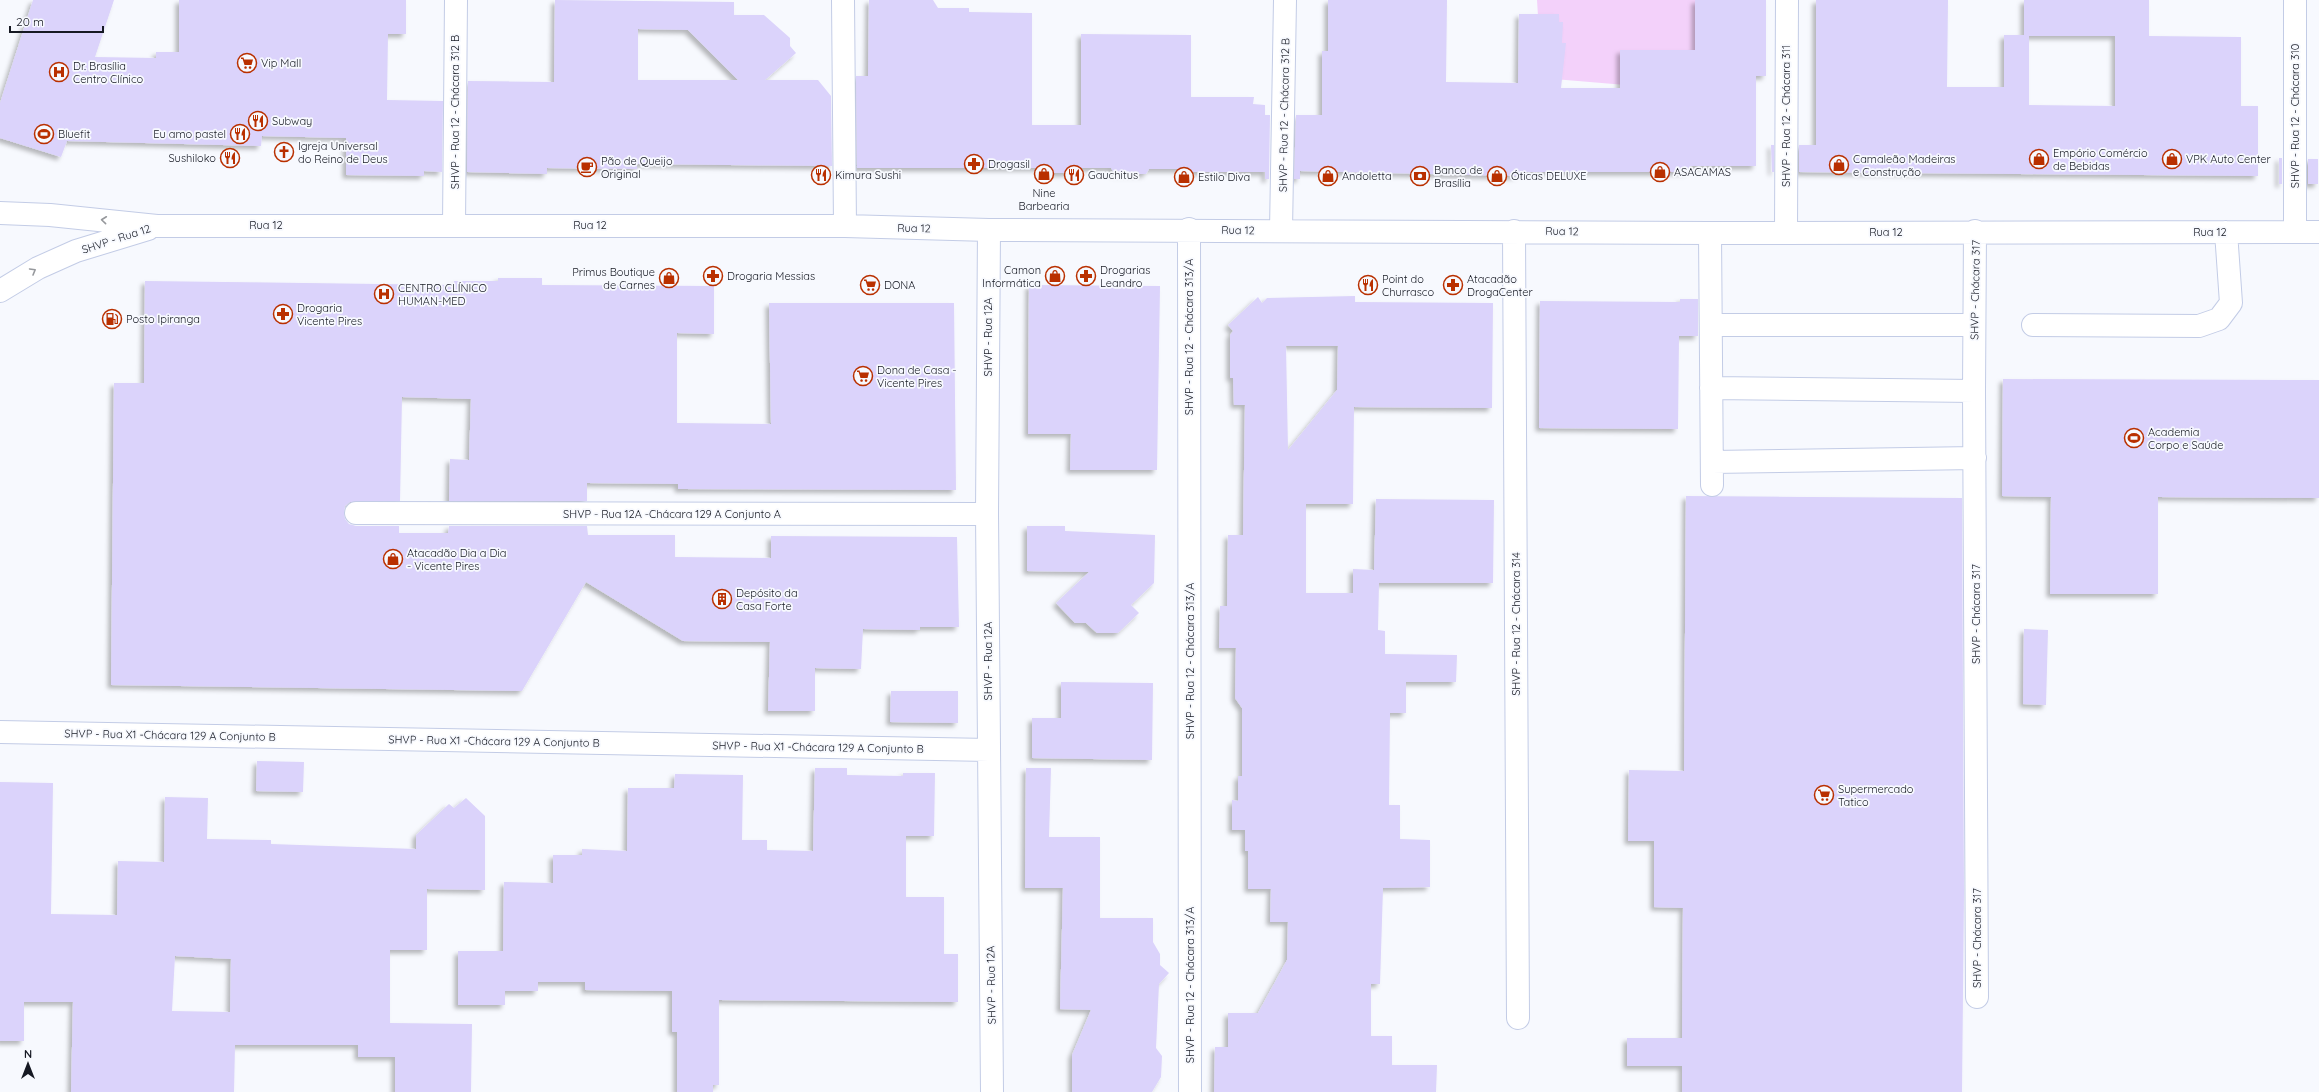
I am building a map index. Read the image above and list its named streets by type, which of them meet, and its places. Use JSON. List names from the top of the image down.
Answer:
{
  "streets": {
    "street": [
      "SHVP - Rua 12 - Chácara 312 B",
      "SHVP - Rua 12 - Chácara 311",
      "SHVP - Rua 12 - Chácara 310",
      "Rua 12",
      "SHVP - Rua 12",
      "SHVP - Chácara 317",
      "SHVP - Rua 12A",
      "SHVP - Rua 12 - Chácara 313/A",
      "SHVP - Rua 12A -Chácara 129 A Conjunto A",
      "SHVP - Rua 12 - Chácara 314",
      "SHVP - Rua X1 -Chácara 129 A Conjunto B"
    ]
  },
  "crossings": [
    ["SHVP - Rua 12 - Chácara 312 B", "Rua 12"],
    ["SHVP - Rua 12 - Chácara 311", "Rua 12"],
    ["SHVP - Rua 12 - Chácara 310", "Rua 12"],
    ["Rua 12", "SHVP - Rua 12"],
    ["Rua 12", "SHVP - Chácara 317"],
    ["Rua 12", "SHVP - Rua 12A"],
    ["Rua 12", "SHVP - Rua 12 - Chácara 313/A"],
    ["Rua 12", "SHVP - Rua 12 - Chácara 314"],
    ["SHVP - Rua 12A", "SHVP - Rua 12A -Chácara 129 A Conjunto A"],
    ["SHVP - Rua 12A", "SHVP - Rua X1 -Chácara 129 A Conjunto B"]
  ],
  "places": {
    "supermarket": [
      "Vip Mall",
      "DONA",
      "Dona de Casa - Vicente Pires",
      "Supermercado Tatico"
    ],
    "hospital": ["Dr. Brasília Centro Clínico", "CENTRO CLÍNICO HUMAN-MED"],
    "restaurant": [
      "Subway",
      "Eu amo pastel",
      "Sushiloko",
      "Kimura Sushi",
      "Gauchitus",
      "Point do Churrasco"
    ],
    "sports": ["Bluefit", "Academia Corpo e Saúde"],
    "church": ["Igreja Universal do Reino de Deus"],
    "shop": [
      "Empório Comércio de Bebidas",
      "VPK Auto Center",
      "Camaleão Madeiras e Construção",
      "ASACAMAS",
      "Nine Barbearia",
      "Andoletta",
      "Óticas DELUXE",
      "Estilo Diva",
      "Camon Informática",
      "Primus Boutique de Carnes",
      "Atacadão Dia a Dia - Vicente Pires"
    ],
    "pharmacy": [
      "Drogasil",
      "Drogaria Messias",
      "Drogarias Leandro",
      "Atacadão DrogaCenter",
      "Drogaria Vicente Pires"
    ],
    "cafe": ["Pão de Queijo Original"],
    "bank": ["Banco de Brasília"],
    "fuel station": ["Posto Ipiranga"],
    "building": ["Depósito da Casa Forte"]
  },
  "scale_bar": "20 m",
  "north": "top"
}
